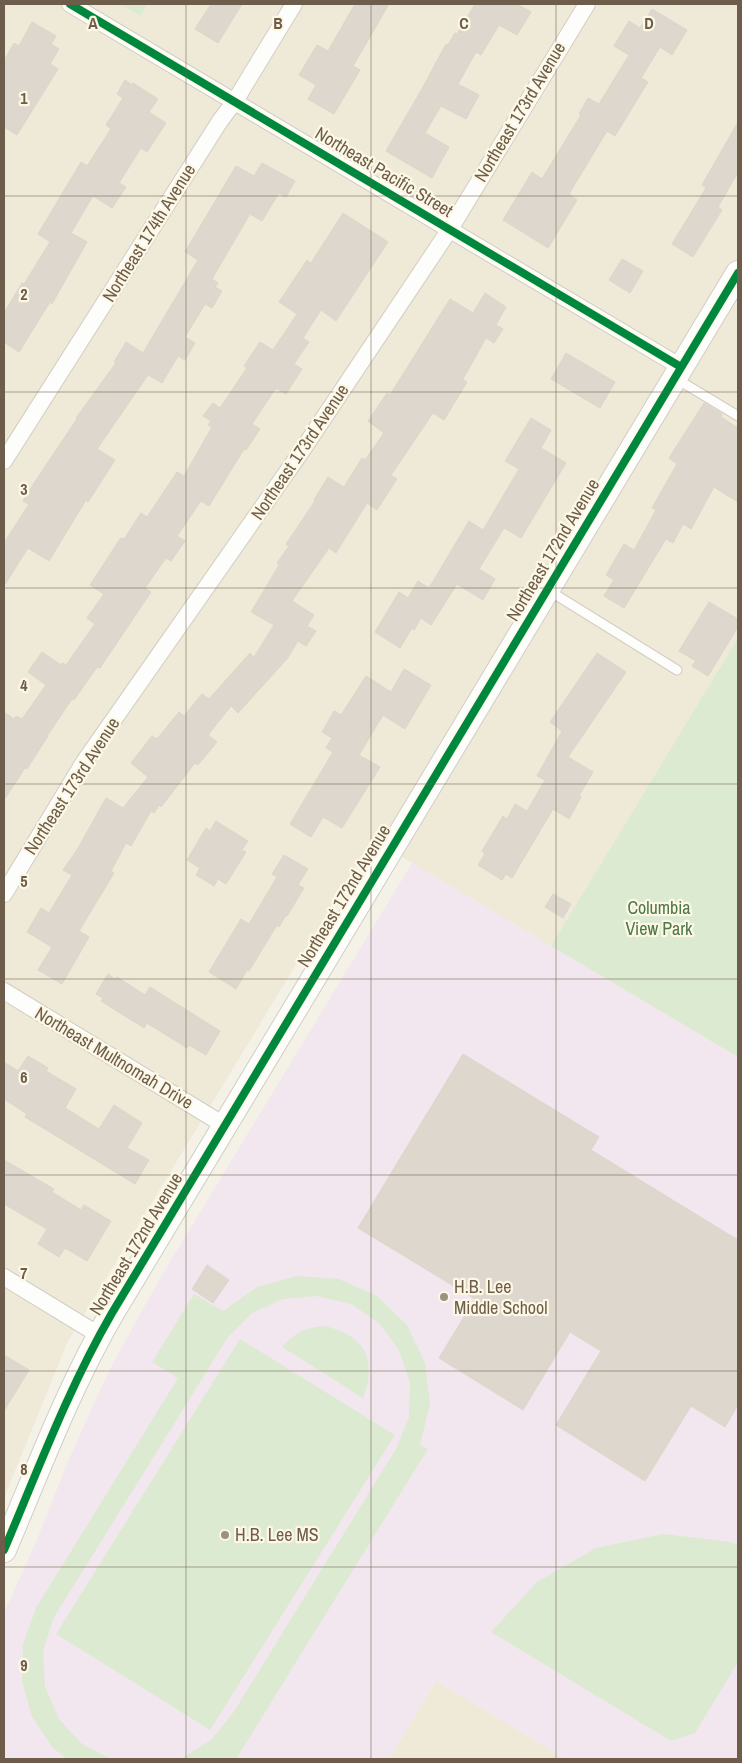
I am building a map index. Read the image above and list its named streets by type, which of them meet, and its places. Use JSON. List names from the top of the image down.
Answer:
{
  "streets": {
    "street": [
      "Northeast 173rd Avenue",
      "Northeast Pacific Street",
      "Northeast 174th Avenue",
      "Northeast 172nd Avenue",
      "Northeast Multnomah Drive"
    ]
  },
  "crossings": [
    ["Northeast 173rd Avenue", "Northeast Pacific Street"],
    ["Northeast Pacific Street", "Northeast 174th Avenue"],
    ["Northeast Pacific Street", "Northeast 172nd Avenue"],
    ["Northeast 172nd Avenue", "Northeast Multnomah Drive"]
  ],
  "parks": ["Columbia View Park"],
  "places": ["H.B. Lee Middle School", "H.B. Lee MS"],
  "grid": {
    "columns": [
      "A",
      "B",
      "C",
      "D"
    ],
    "rows": [
      "1",
      "2",
      "3",
      "4",
      "5",
      "6",
      "7",
      "8",
      "9"
    ]
  }
}
